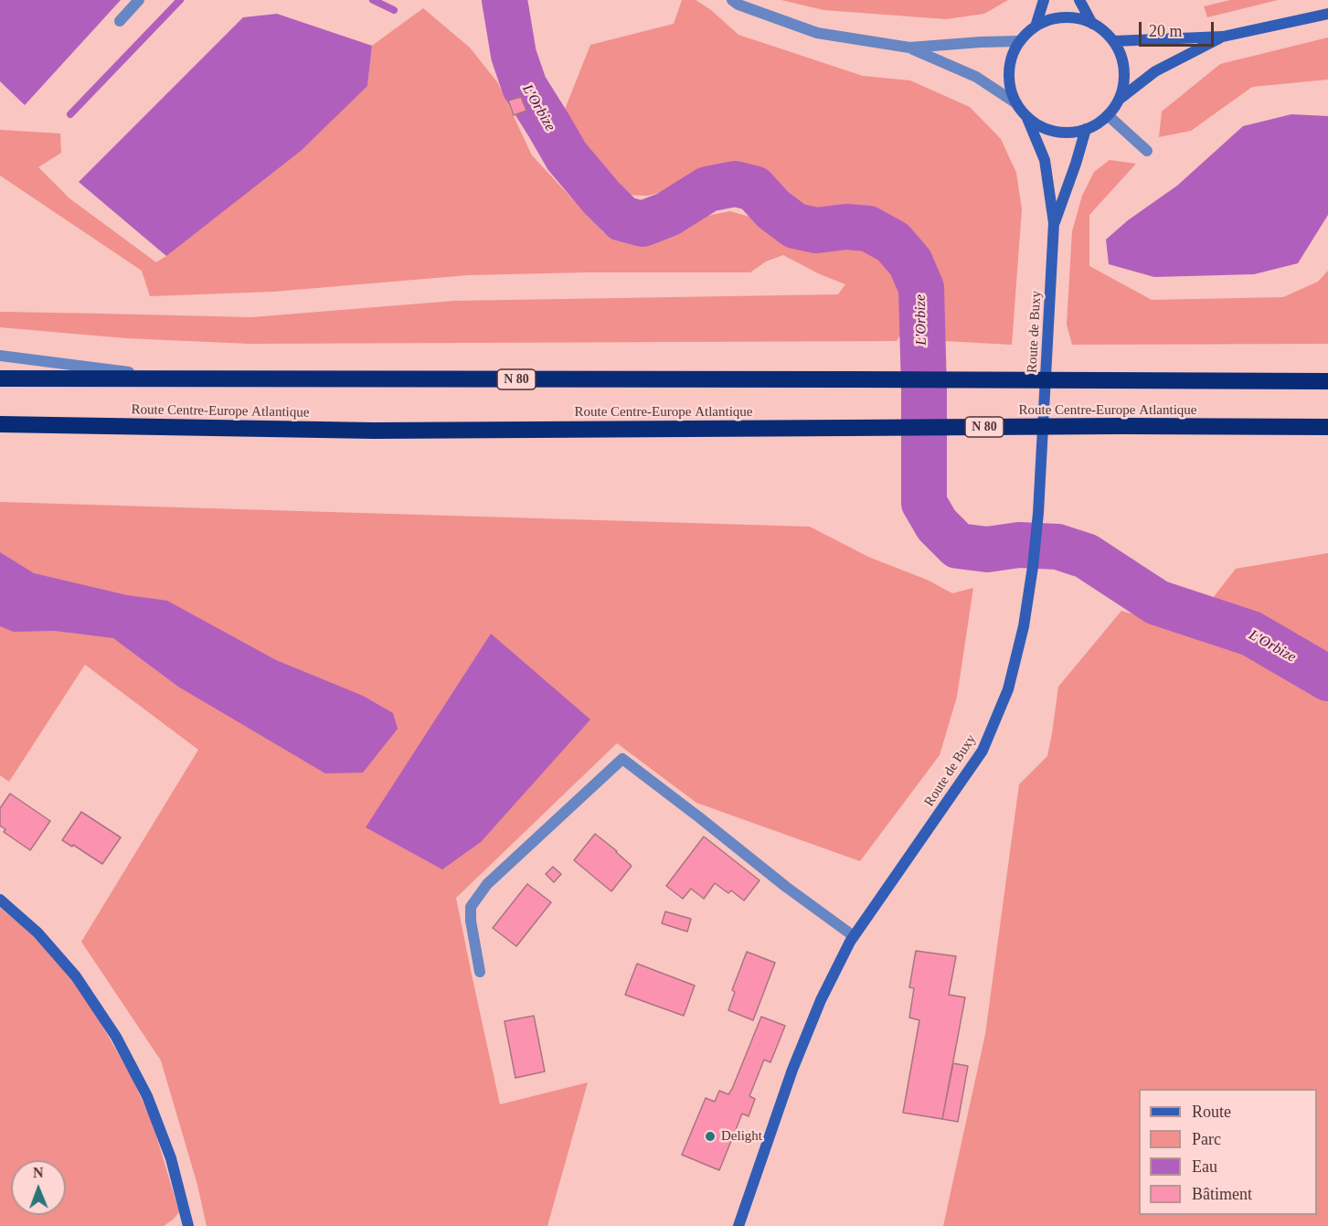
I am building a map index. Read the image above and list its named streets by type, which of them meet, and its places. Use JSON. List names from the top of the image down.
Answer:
{
  "streets": {
    "highway": ["N 80", "Route Centre-Europe Atlantique"],
    "main road": ["Route de Buxy"]
  },
  "water": ["L'Orbize"],
  "places": ["Delight"],
  "legend": [
    "Route",
    "Parc",
    "Eau",
    "Bâtiment"
  ],
  "scale_bar": "20 m",
  "north": "top"
}
